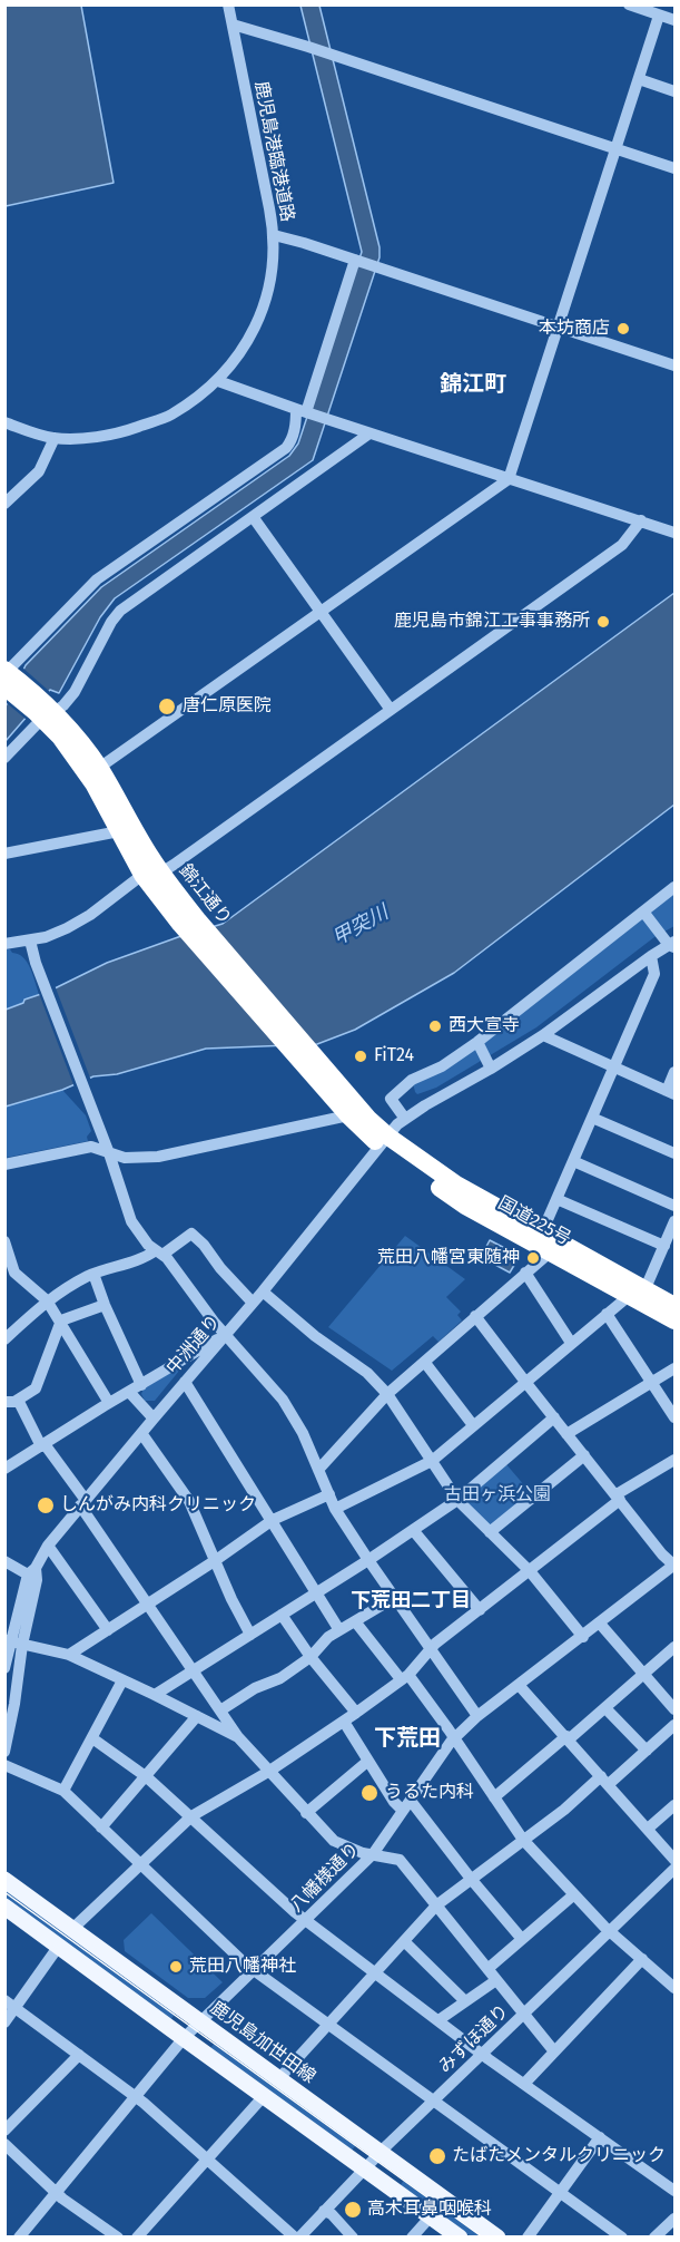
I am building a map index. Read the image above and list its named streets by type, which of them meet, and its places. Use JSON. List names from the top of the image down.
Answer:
{
  "streets": {
    "highway": ["錦江通り", "国道225号"],
    "main road": ["鹿児島加世田線"],
    "street": [
      "鹿児島港臨港道路",
      "中洲通り",
      "八幡様通り",
      "みずほ通り"
    ]
  },
  "crossings": [
    ["錦江通り", "国道225号"],
    ["錦江通り", "中洲通り"],
    ["国道225号", "中洲通り"],
    ["八幡様通り", "鹿児島加世田線"],
    ["みずほ通り", "鹿児島加世田線"]
  ],
  "districts": ["錦江町", "下荒田二丁目", "下荒田"],
  "water": ["甲突川"],
  "parks": ["古田ヶ浜公園"],
  "places": [
    "本坊商店",
    "鹿児島市錦江工事事務所",
    "唐仁原医院",
    "西大宣寺",
    "FiT24",
    "荒田八幡宮東随神",
    "しんがみ内科クリニック",
    "うるた内科",
    "荒田八幡神社",
    "たばたメンタルクリニック",
    "高木耳鼻咽喉科"
  ]
}
